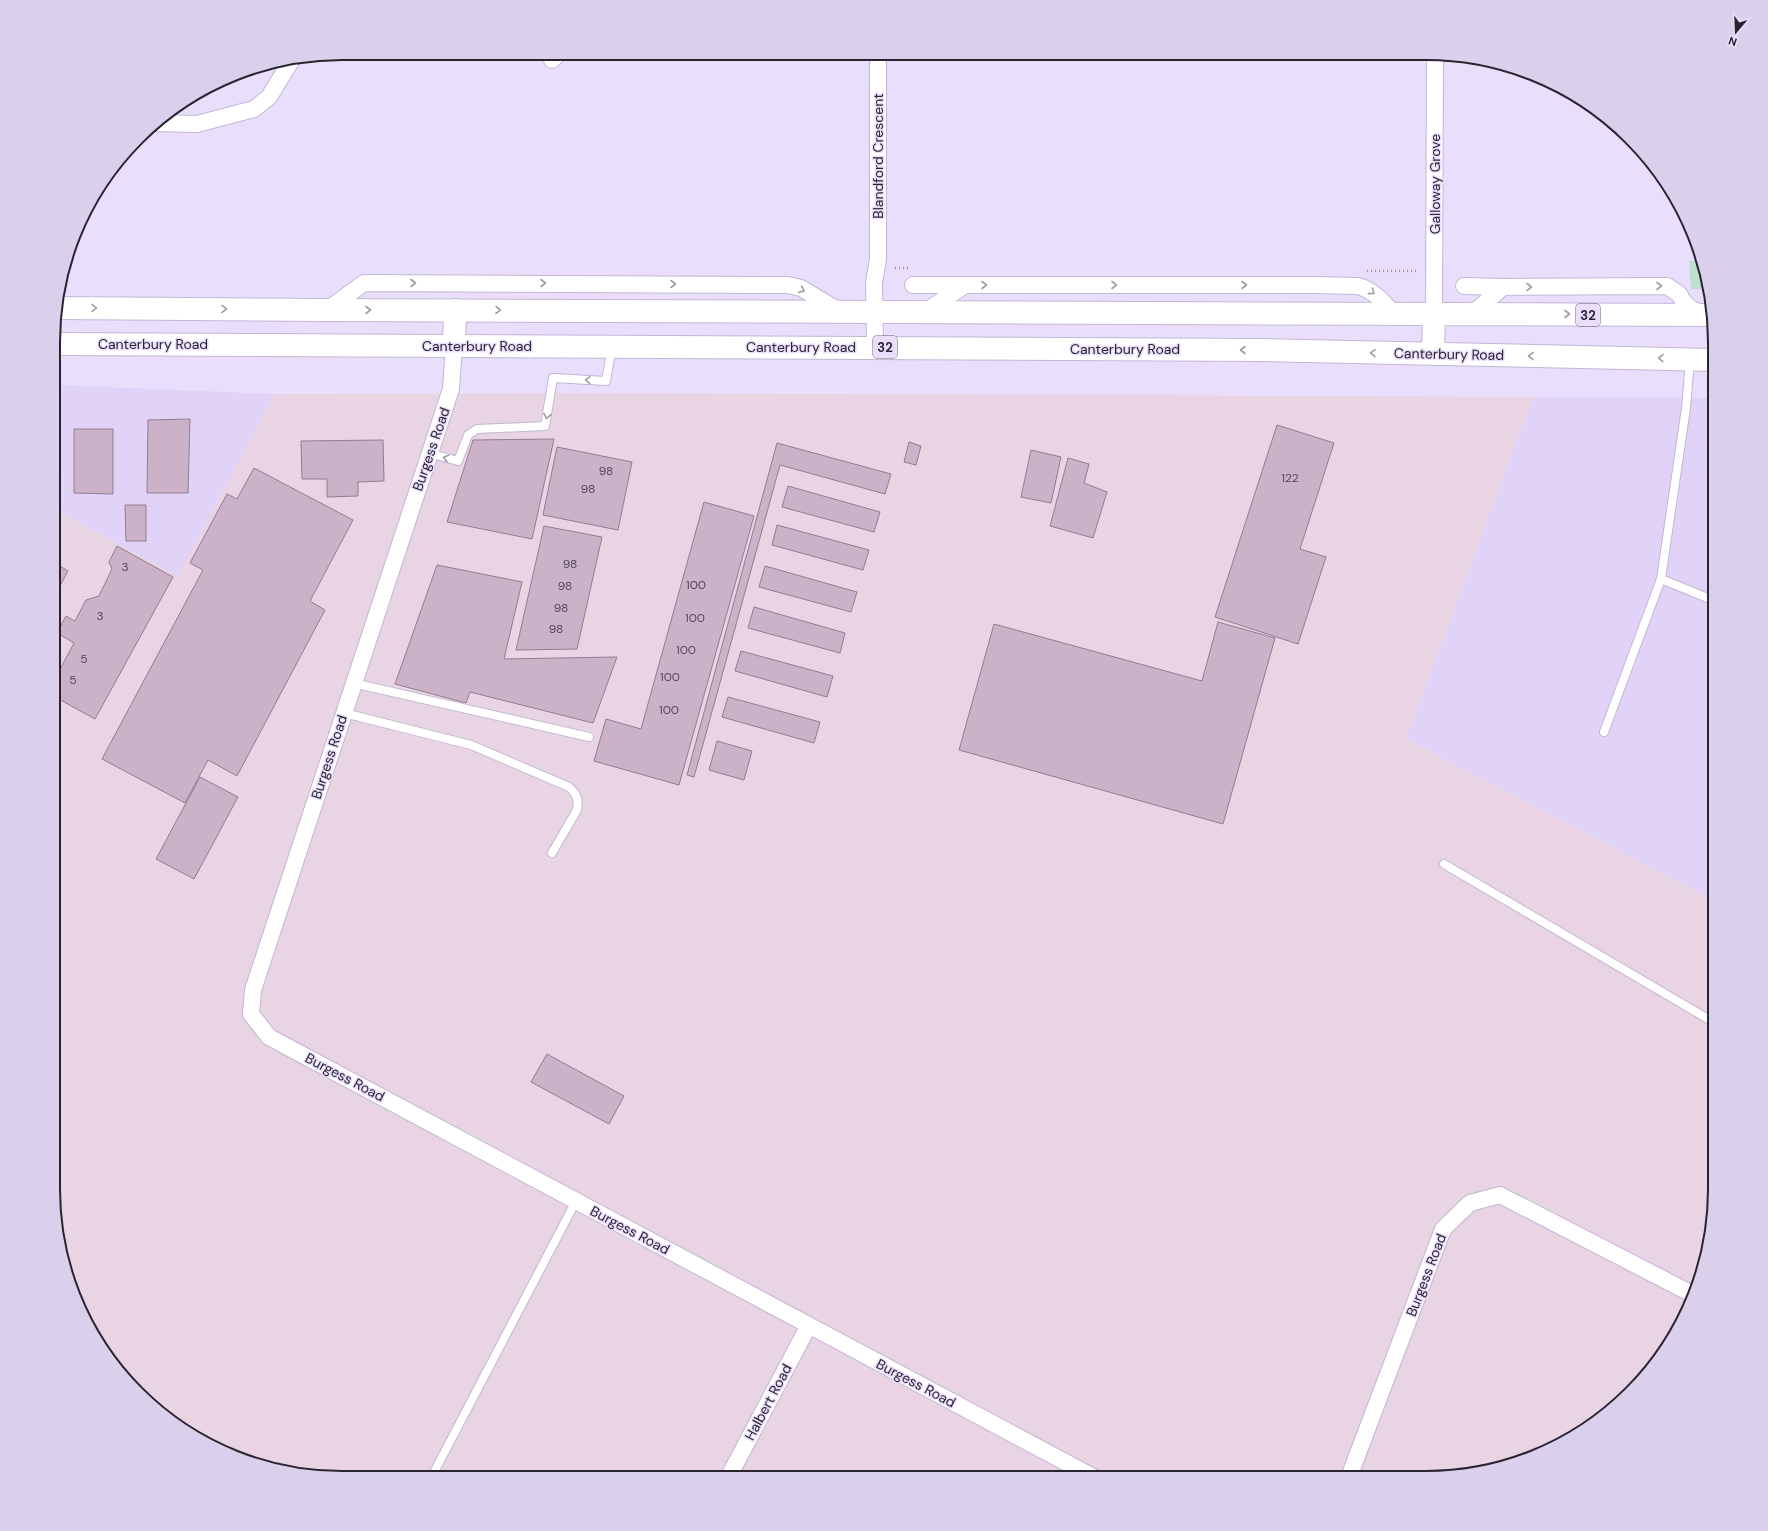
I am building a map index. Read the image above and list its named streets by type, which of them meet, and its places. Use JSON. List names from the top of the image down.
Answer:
{
  "streets": {
    "main road": ["32", "Canterbury Road", "Burgess Road"],
    "street": ["Blandford Crescent", "Galloway Grove", "Halbert Road"]
  },
  "crossings": [
    ["Blandford Crescent", "32"],
    ["Blandford Crescent", "Canterbury Road"],
    ["Galloway Grove", "32"],
    ["32", "Burgess Road"],
    ["Canterbury Road", "Burgess Road"],
    ["Burgess Road", "Halbert Road"]
  ],
  "house_numbers": [
    "98",
    "122",
    "98",
    "98",
    "3",
    "100",
    "98",
    "98",
    "3",
    "100",
    "98",
    "100",
    "5",
    "100",
    "5",
    "100"
  ],
  "north": "bottom"
}
